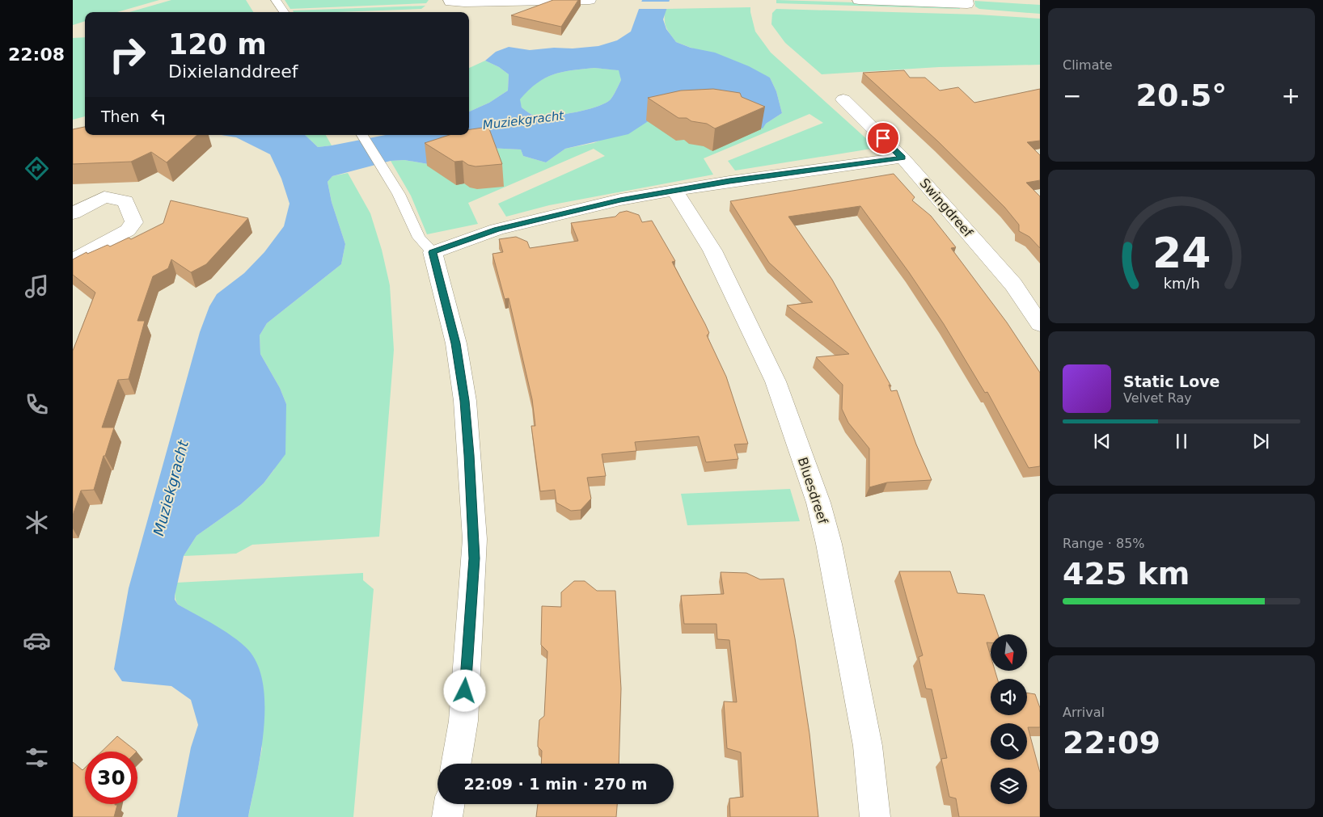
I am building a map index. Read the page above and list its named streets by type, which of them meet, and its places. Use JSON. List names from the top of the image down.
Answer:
{
  "streets": {
    "street": ["Swingdreef", "Bluesdreef"]
  },
  "water": ["Muziekgracht"],
  "north": "bottom",
  "page": {
    "tabs": "22:08",
    "tile": [
      "Climate",
      ["Range · 85%", "425 km"],
      ["Arrival", "22:09"]
    ],
    "turn": ["120 m", "Dixielanddreef"],
    "heat": ["−", "20.5°", "+"],
    "then": "Then",
    "song": ["Static Love", "Velvet Ray"],
    "limit": "30",
    "trip": "22:09 · 1 min · 270 m",
    "gauge": ["24", "km/h"]
  }
}
